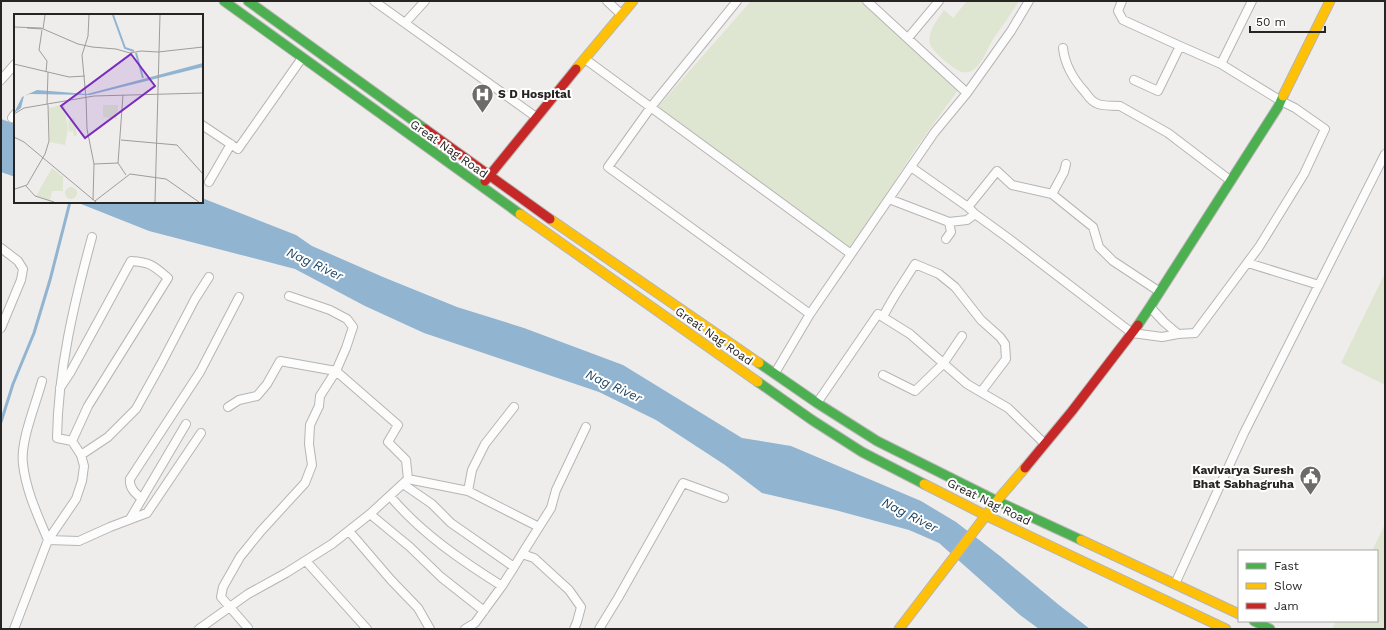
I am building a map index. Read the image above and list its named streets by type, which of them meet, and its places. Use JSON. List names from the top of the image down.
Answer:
{
  "streets": {
    "main road": ["Great Nag Road"]
  },
  "water": ["Nag River"],
  "places": {
    "hospital": ["S D Hospital"],
    "public building": ["Kavivarya Suresh Bhat Sabhagruha"]
  },
  "legend": ["Fast", "Slow", "Jam"],
  "scale_bar": "50 m"
}
